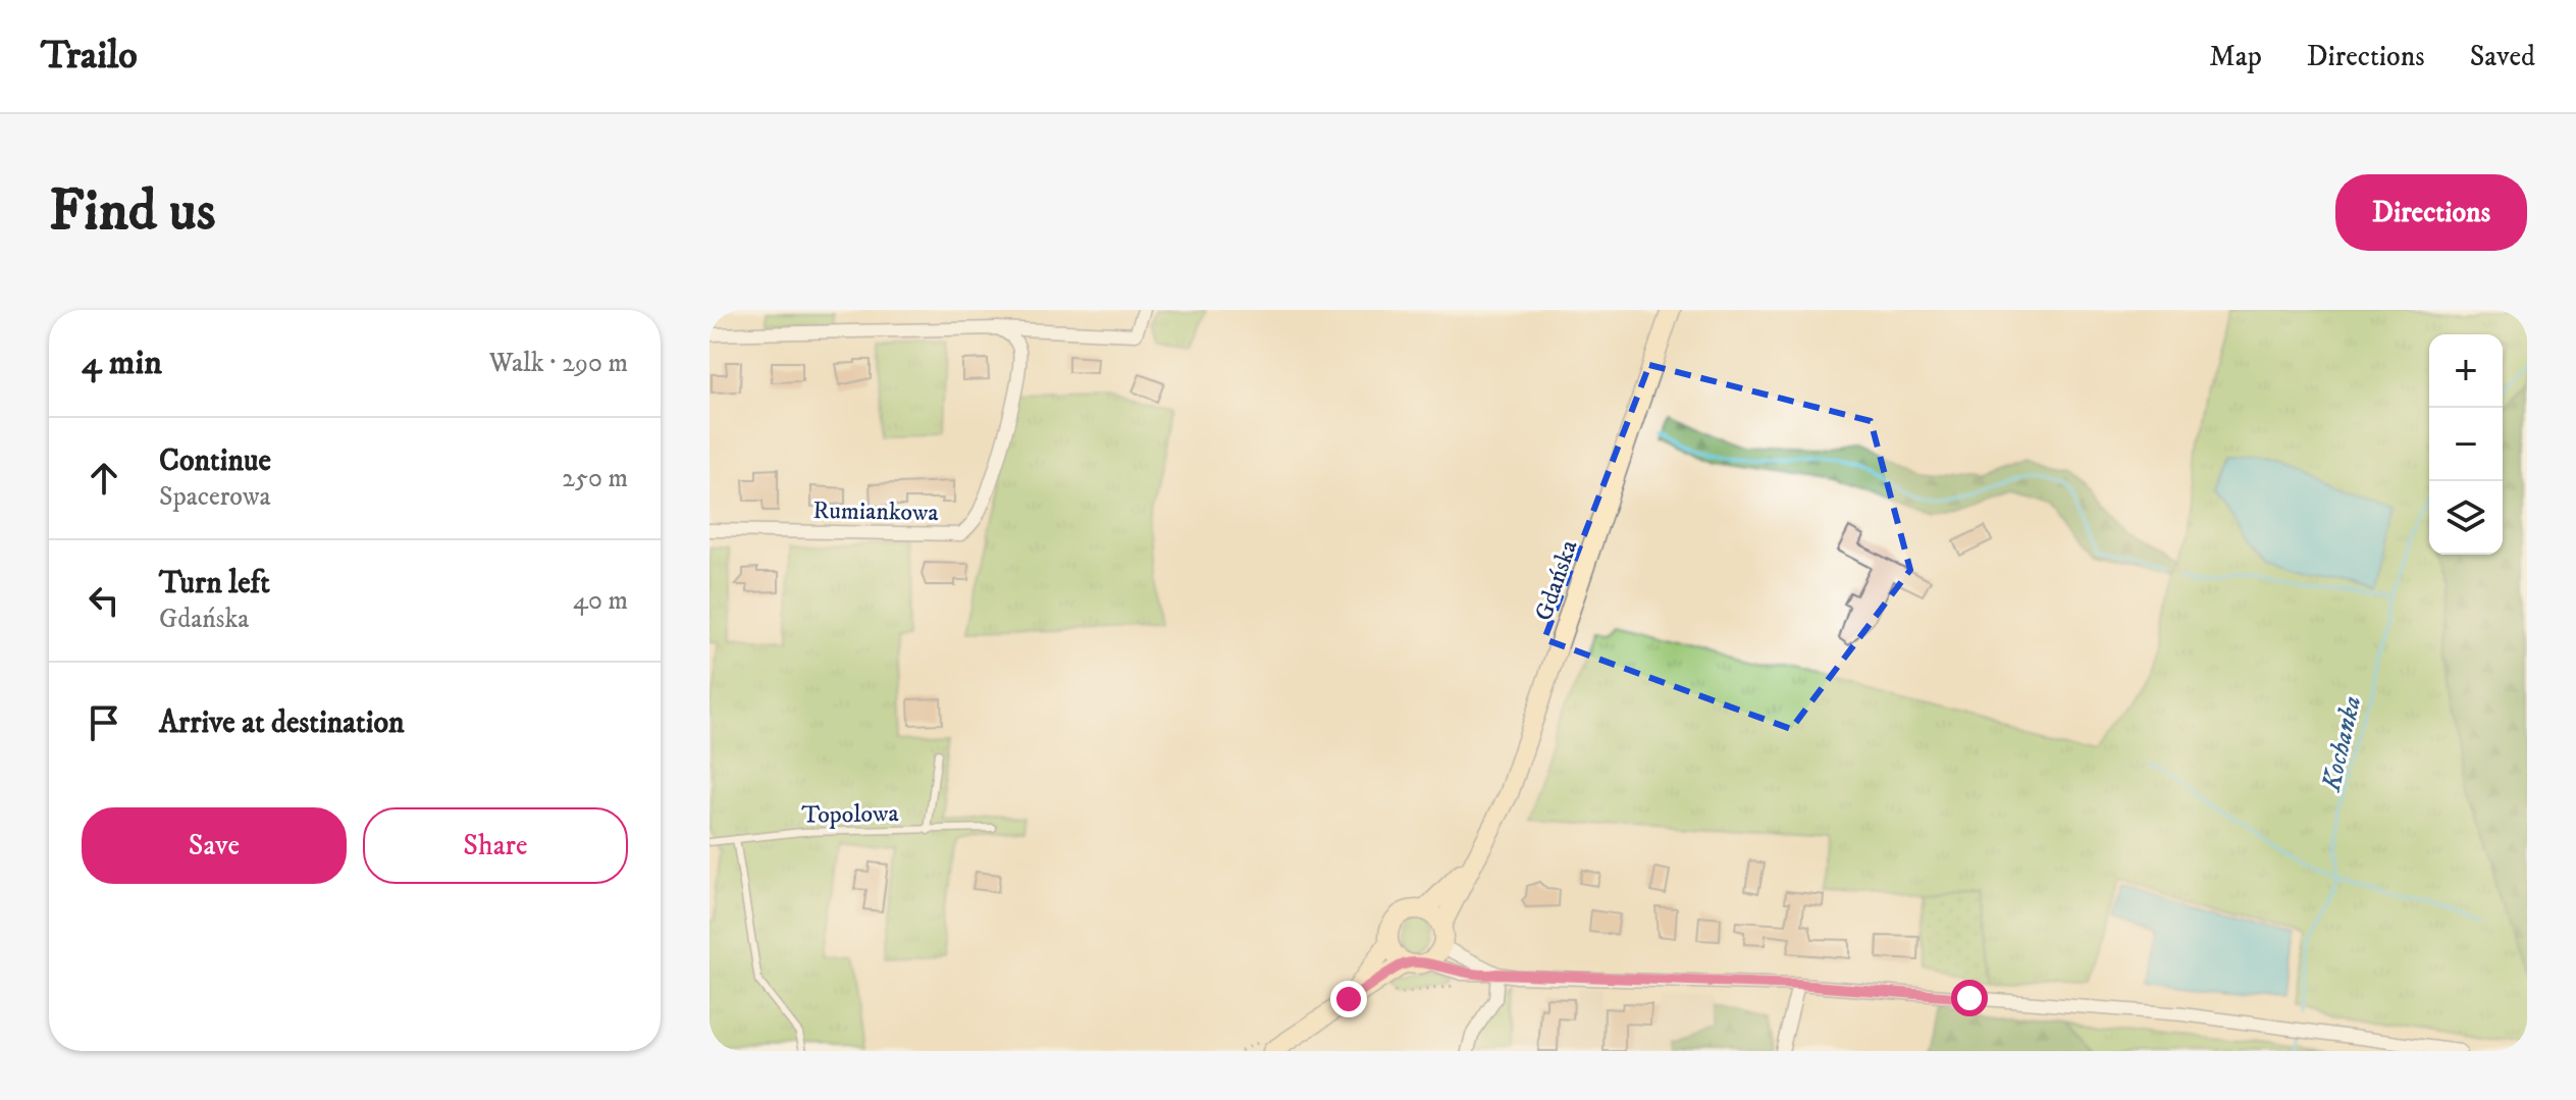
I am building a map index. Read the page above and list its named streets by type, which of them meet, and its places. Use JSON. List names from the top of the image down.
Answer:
{
  "streets": {
    "main road": ["Gdańska"],
    "street": ["Rumiankowa"],
    "lane": ["Topolowa"]
  },
  "water": ["Kochanka"],
  "page": {
    "header": "Trailo",
    "nav": ["Map", "Directions", "Saved"],
    "buttons": [
      "Directions",
      ["Save", "Share"]
    ],
    "title": "Find us",
    "heading": ["4 min", "Walk · 290 m"],
    "map_buttons": ["+", "−"],
    "list": [
      ["Continue", "Spacerowa", "250 m"],
      ["Turn left", "Gdańska", "40 m"],
      "Arrive at destination"
    ]
  }
}
